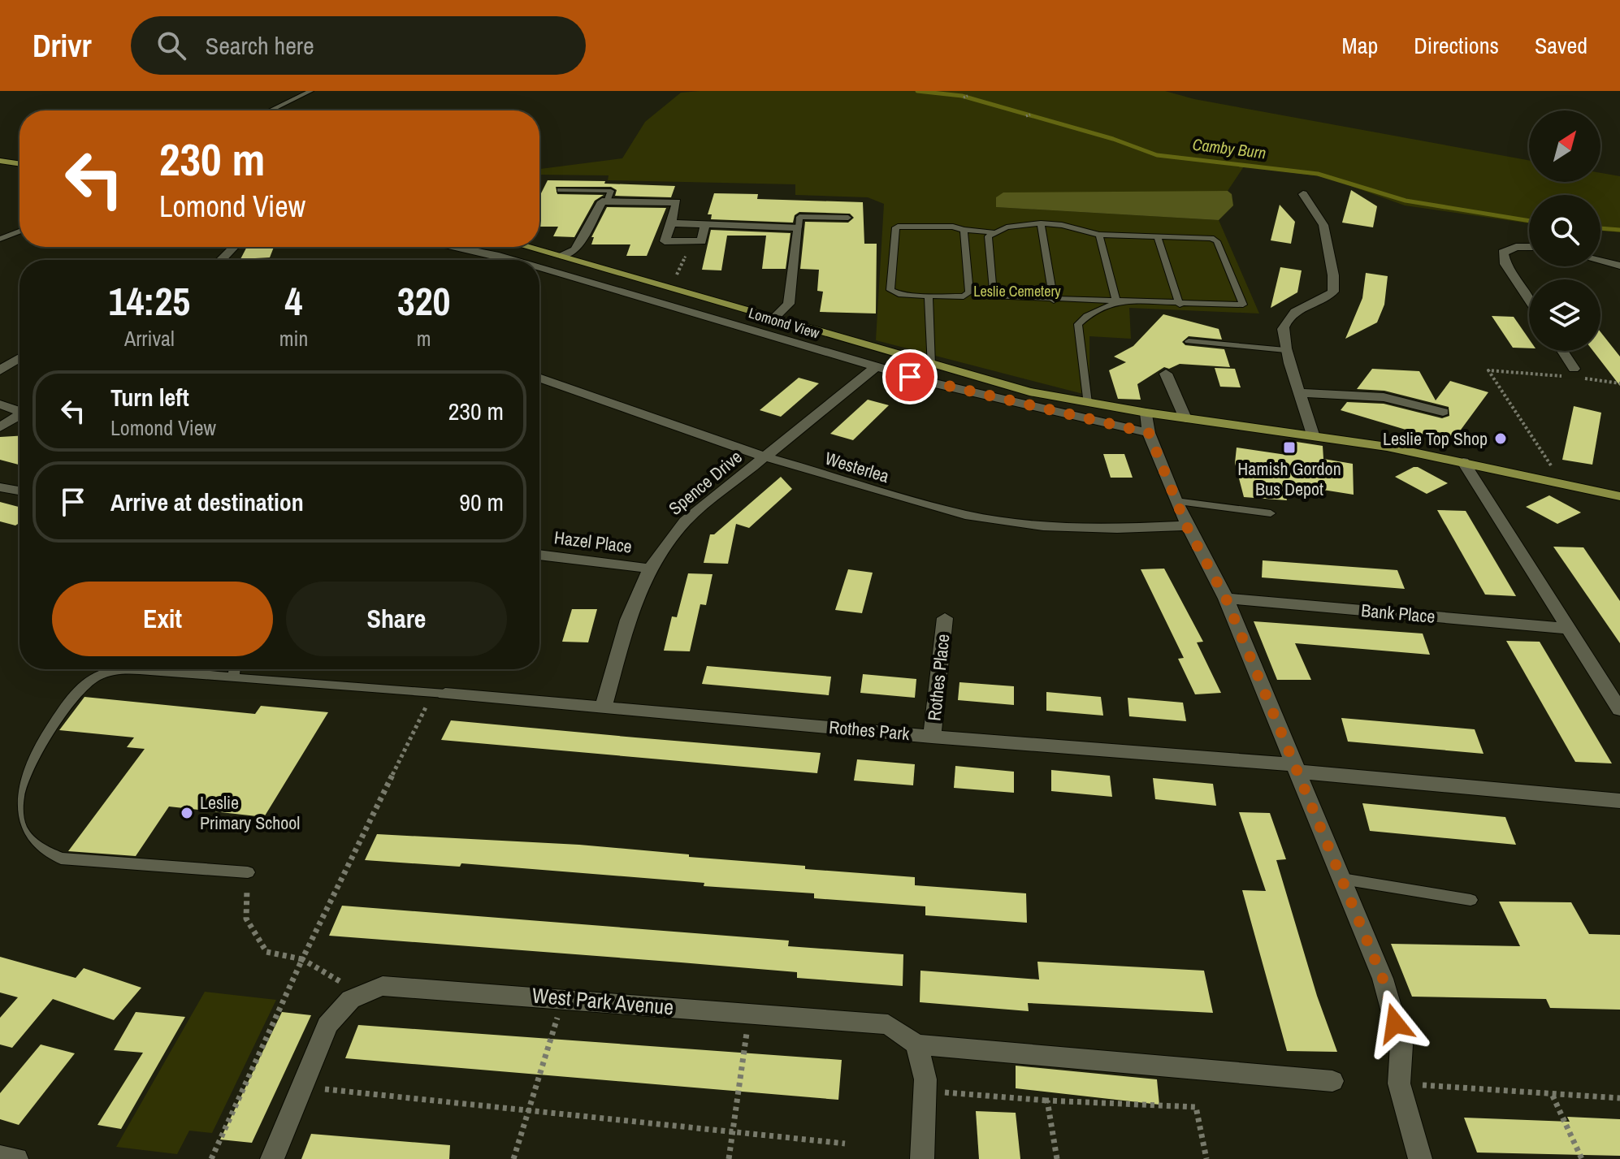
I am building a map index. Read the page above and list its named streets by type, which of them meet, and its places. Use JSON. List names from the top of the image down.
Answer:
{
  "streets": {
    "street": [
      "Lomond View",
      "Westerlea",
      "Spence Drive",
      "Hazel Place",
      "Bank Place",
      "Rothes Place",
      "Rothes Park",
      "West Park Avenue"
    ]
  },
  "crossings": [
    ["Lomond View", "Spence Drive"],
    ["Westerlea", "Spence Drive"],
    ["Spence Drive", "Hazel Place"],
    ["Spence Drive", "Rothes Park"],
    ["Rothes Place", "Rothes Park"]
  ],
  "water": ["Camby Burn"],
  "parks": ["Leslie Cemetery"],
  "places": {
    "other": ["Leslie Top Shop", "Leslie Primary School"],
    "transit": ["Hamish Gordon Bus Depot"]
  },
  "north": "top right",
  "page": {
    "header": "Drivr",
    "search": "Search here",
    "nav": ["Map", "Directions", "Saved"],
    "turn": ["230 m", "Lomond View"],
    "eta": [
      "14:25",
      "Arrival",
      "4",
      "min",
      "320",
      "m"
    ],
    "list": [
      {
        "name": "Turn left",
        "note": "Lomond View",
        "value": "230 m"
      },
      {
        "name": "Arrive at destination",
        "value": "90 m"
      }
    ],
    "buttons": ["Exit", "Share"]
  }
}
